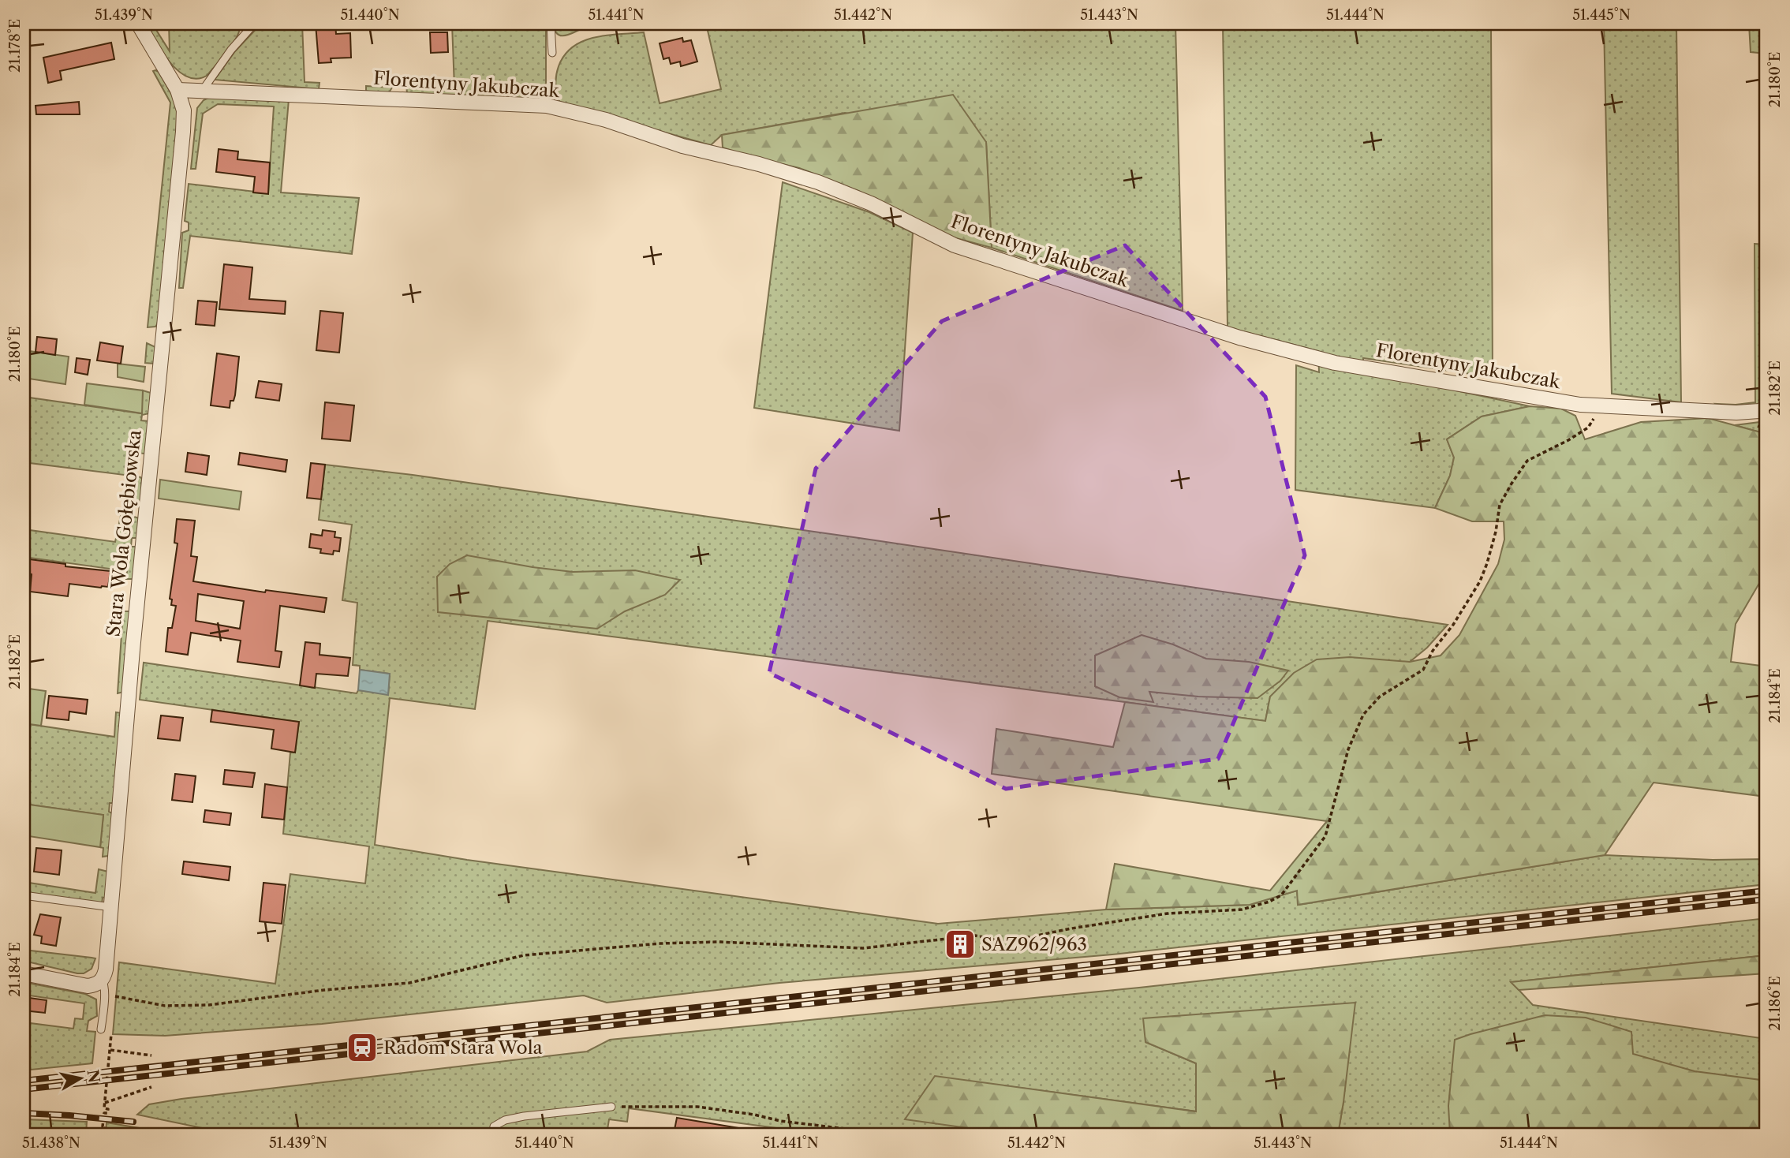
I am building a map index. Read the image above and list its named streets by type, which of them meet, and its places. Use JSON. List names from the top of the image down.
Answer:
{
  "streets": {
    "street": ["Florentyny Jakubczak", "Stara Wola Gołębiowska"]
  },
  "crossings": [
    ["Florentyny Jakubczak", "Stara Wola Gołębiowska"]
  ],
  "places": {
    "building": ["SAZ962/963"],
    "station": ["Radom Stara Wola"]
  },
  "north": "right",
  "coordinates": [
    "51.439°N",
    "51.440°N",
    "51.441°N",
    "51.442°N",
    "51.443°N",
    "51.444°N",
    "51.445°N",
    "21.178°E",
    "21.180°E",
    "21.182°E",
    "21.184°E",
    "21.186°E",
    "51.438°N"
  ]
}
